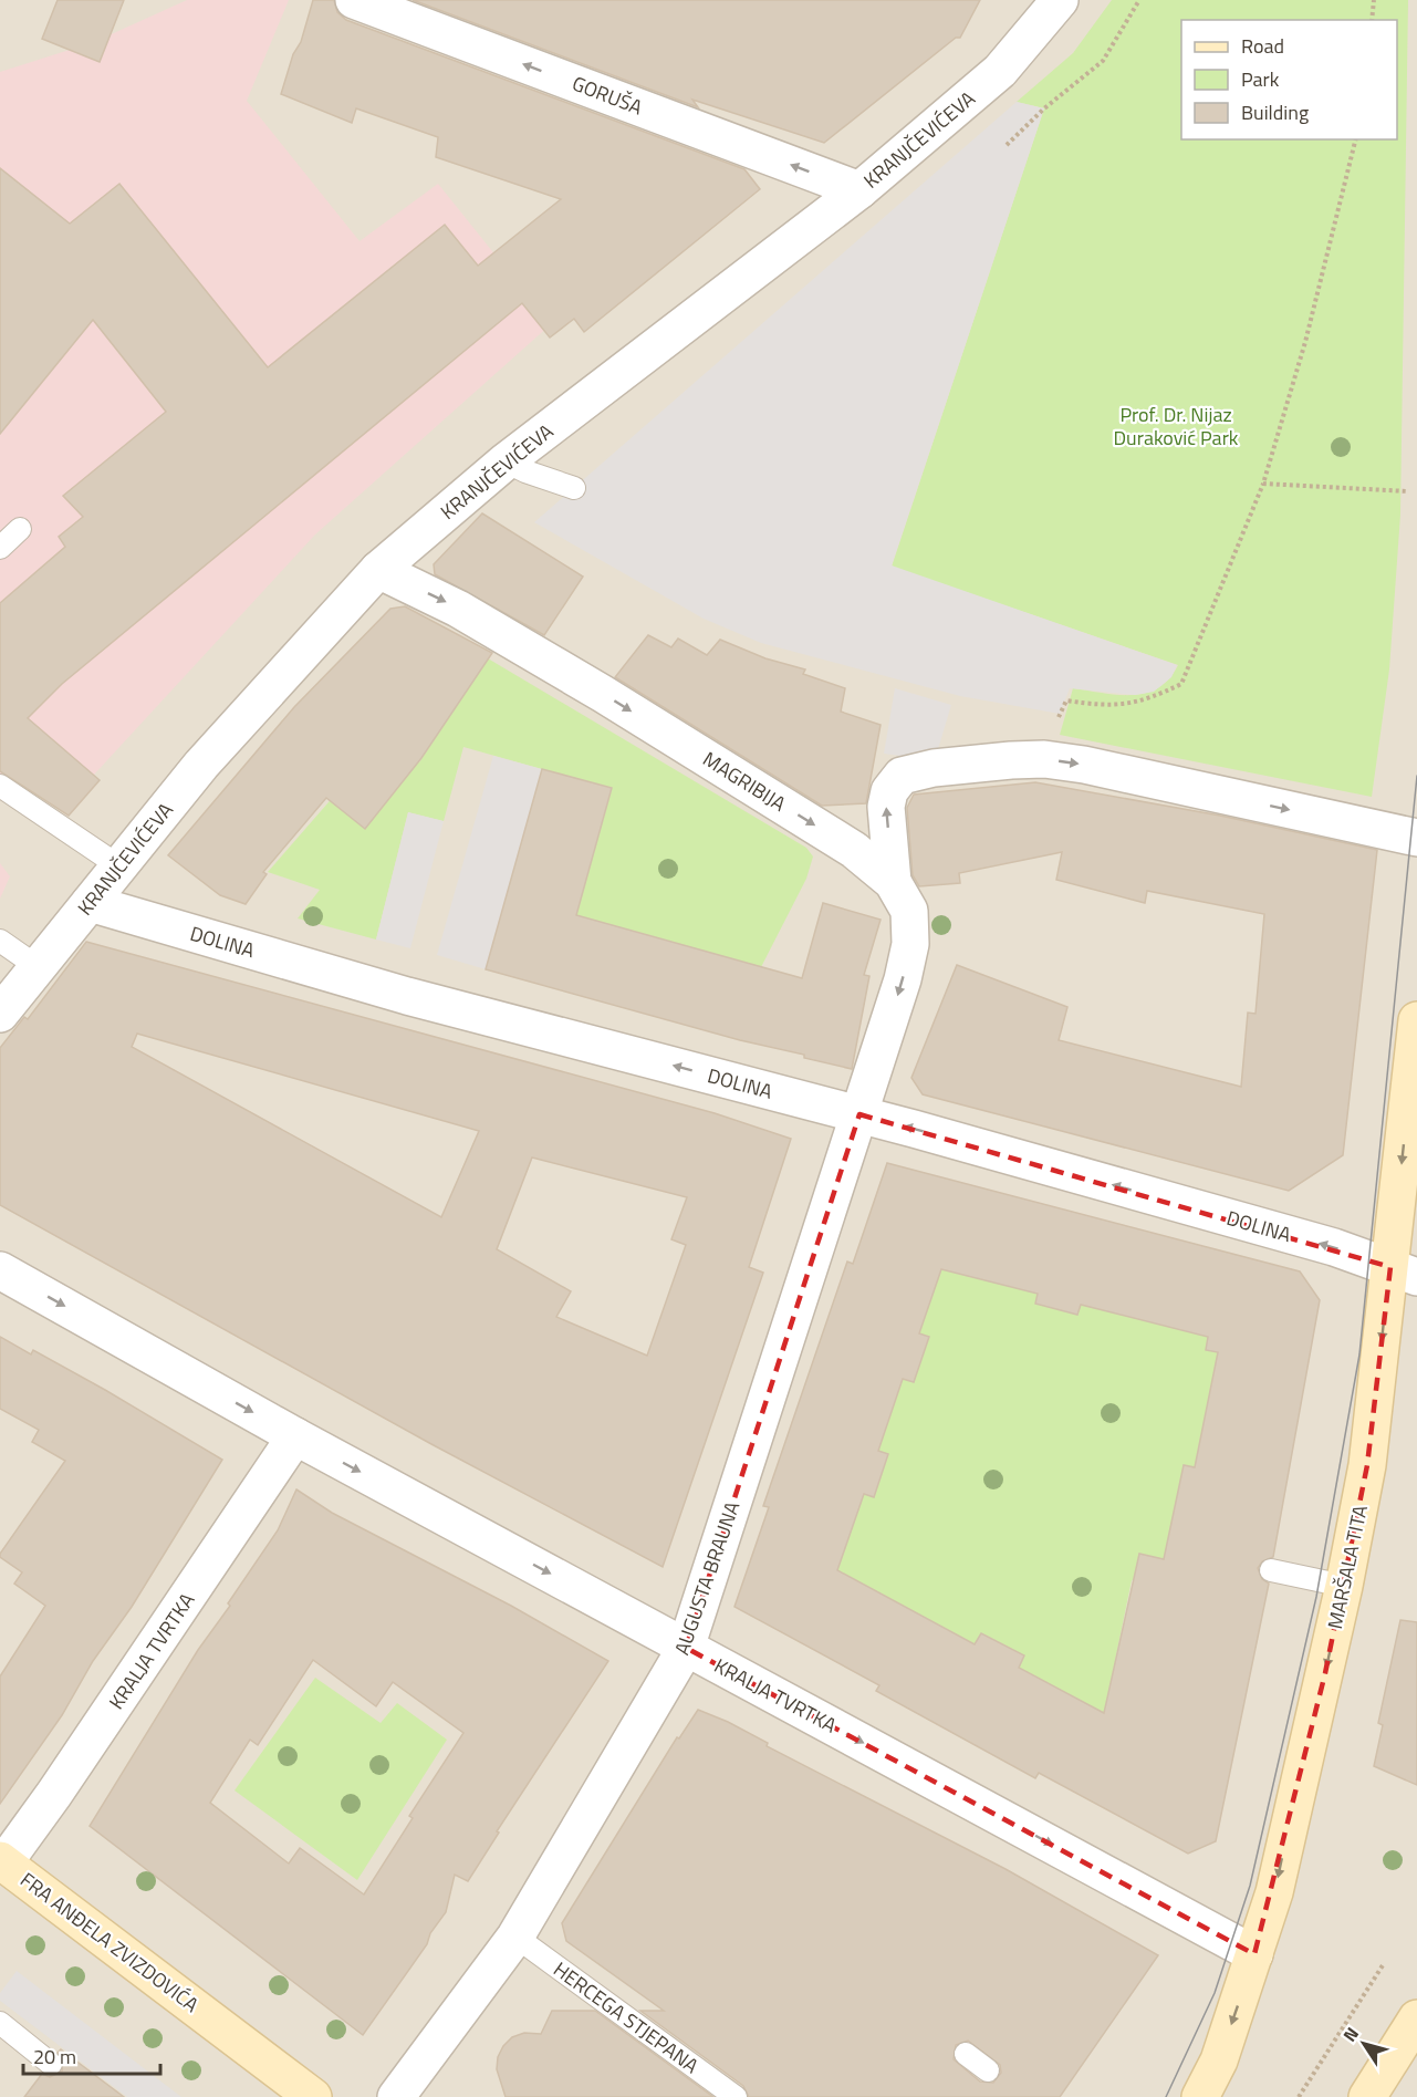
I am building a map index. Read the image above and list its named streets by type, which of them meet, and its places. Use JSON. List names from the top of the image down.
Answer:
{
  "streets": {
    "main road": ["MARŠALA TITA", "FRA ANĐELA ZVIZDOVIĆA"],
    "street": [
      "GORUŠA",
      "KRANJČEVIĆEVA",
      "MAGRIBIJA",
      "DOLINA",
      "AUGUSTA BRAUNA",
      "KRALJA TVRTKA"
    ],
    "lane": ["HERCEGA STJEPANA"]
  },
  "crossings": [
    ["GORUŠA", "KRANJČEVIĆEVA"],
    ["KRANJČEVIĆEVA", "MAGRIBIJA"],
    ["KRANJČEVIĆEVA", "DOLINA"],
    ["MAGRIBIJA", "DOLINA"],
    ["MAGRIBIJA", "AUGUSTA BRAUNA"],
    ["DOLINA", "MARŠALA TITA"],
    ["DOLINA", "AUGUSTA BRAUNA"],
    ["MARŠALA TITA", "KRALJA TVRTKA"],
    ["AUGUSTA BRAUNA", "KRALJA TVRTKA"],
    ["AUGUSTA BRAUNA", "HERCEGA STJEPANA"],
    ["KRALJA TVRTKA", "FRA ANĐELA ZVIZDOVIĆA"]
  ],
  "one_way": [
    "GORUŠA",
    "MAGRIBIJA",
    "DOLINA",
    "MARŠALA TITA",
    "KRALJA TVRTKA"
  ],
  "parks": ["Prof. Dr. Nijaz Duraković Park"],
  "legend": ["Road", "Park", "Building"],
  "scale_bar": "20 m",
  "north": "top left"
}
